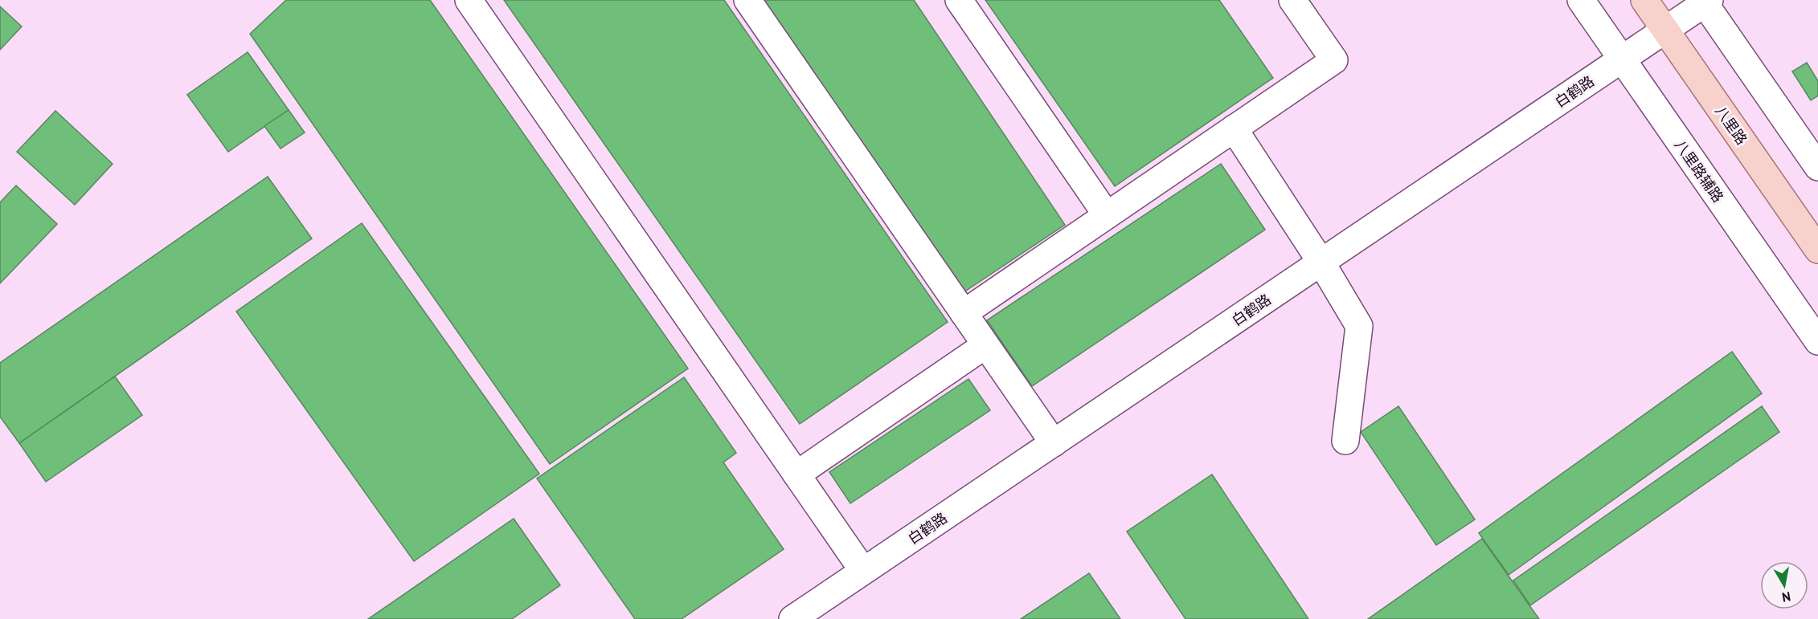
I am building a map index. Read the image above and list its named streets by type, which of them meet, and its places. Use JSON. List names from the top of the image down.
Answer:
{
  "streets": {
    "main road": ["八里路"],
    "street": ["白鹤路", "八里路辅路"]
  },
  "crossings": [
    ["白鹤路", "八里路"],
    ["白鹤路", "八里路辅路"]
  ],
  "north": "bottom"
}
